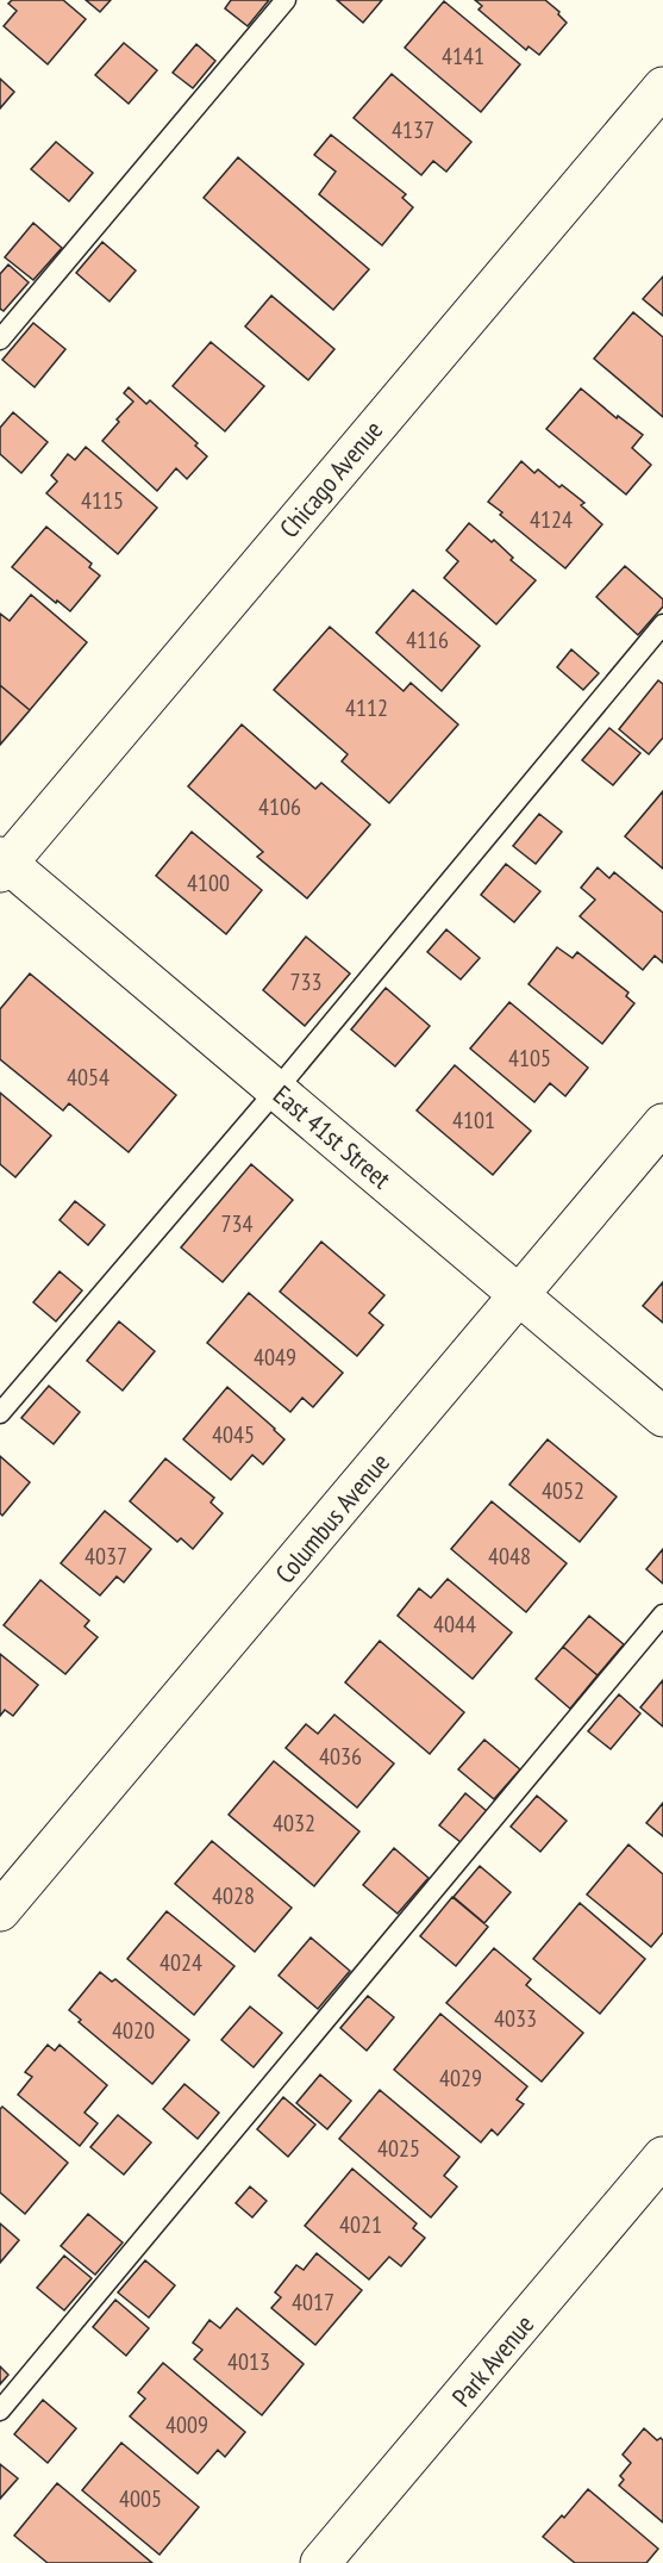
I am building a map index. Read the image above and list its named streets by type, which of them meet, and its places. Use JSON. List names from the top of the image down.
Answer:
{
  "streets": {
    "street": [
      "Chicago Avenue",
      "East 41st Street",
      "Columbus Avenue",
      "Park Avenue"
    ]
  },
  "crossings": [
    ["Chicago Avenue", "East 41st Street"],
    ["East 41st Street", "Columbus Avenue"]
  ],
  "house_numbers": [
    "4141",
    "4137",
    "4115",
    "4124",
    "4116",
    "4112",
    "4106",
    "4100",
    "733",
    "4105",
    "4054",
    "4101",
    "734",
    "4049",
    "4045",
    "4052",
    "4037",
    "4048",
    "4044",
    "4036",
    "4032",
    "4028",
    "4024",
    "4033",
    "4020",
    "4029",
    "4025",
    "4021",
    "4017",
    "4013",
    "4009",
    "4005"
  ]
}
